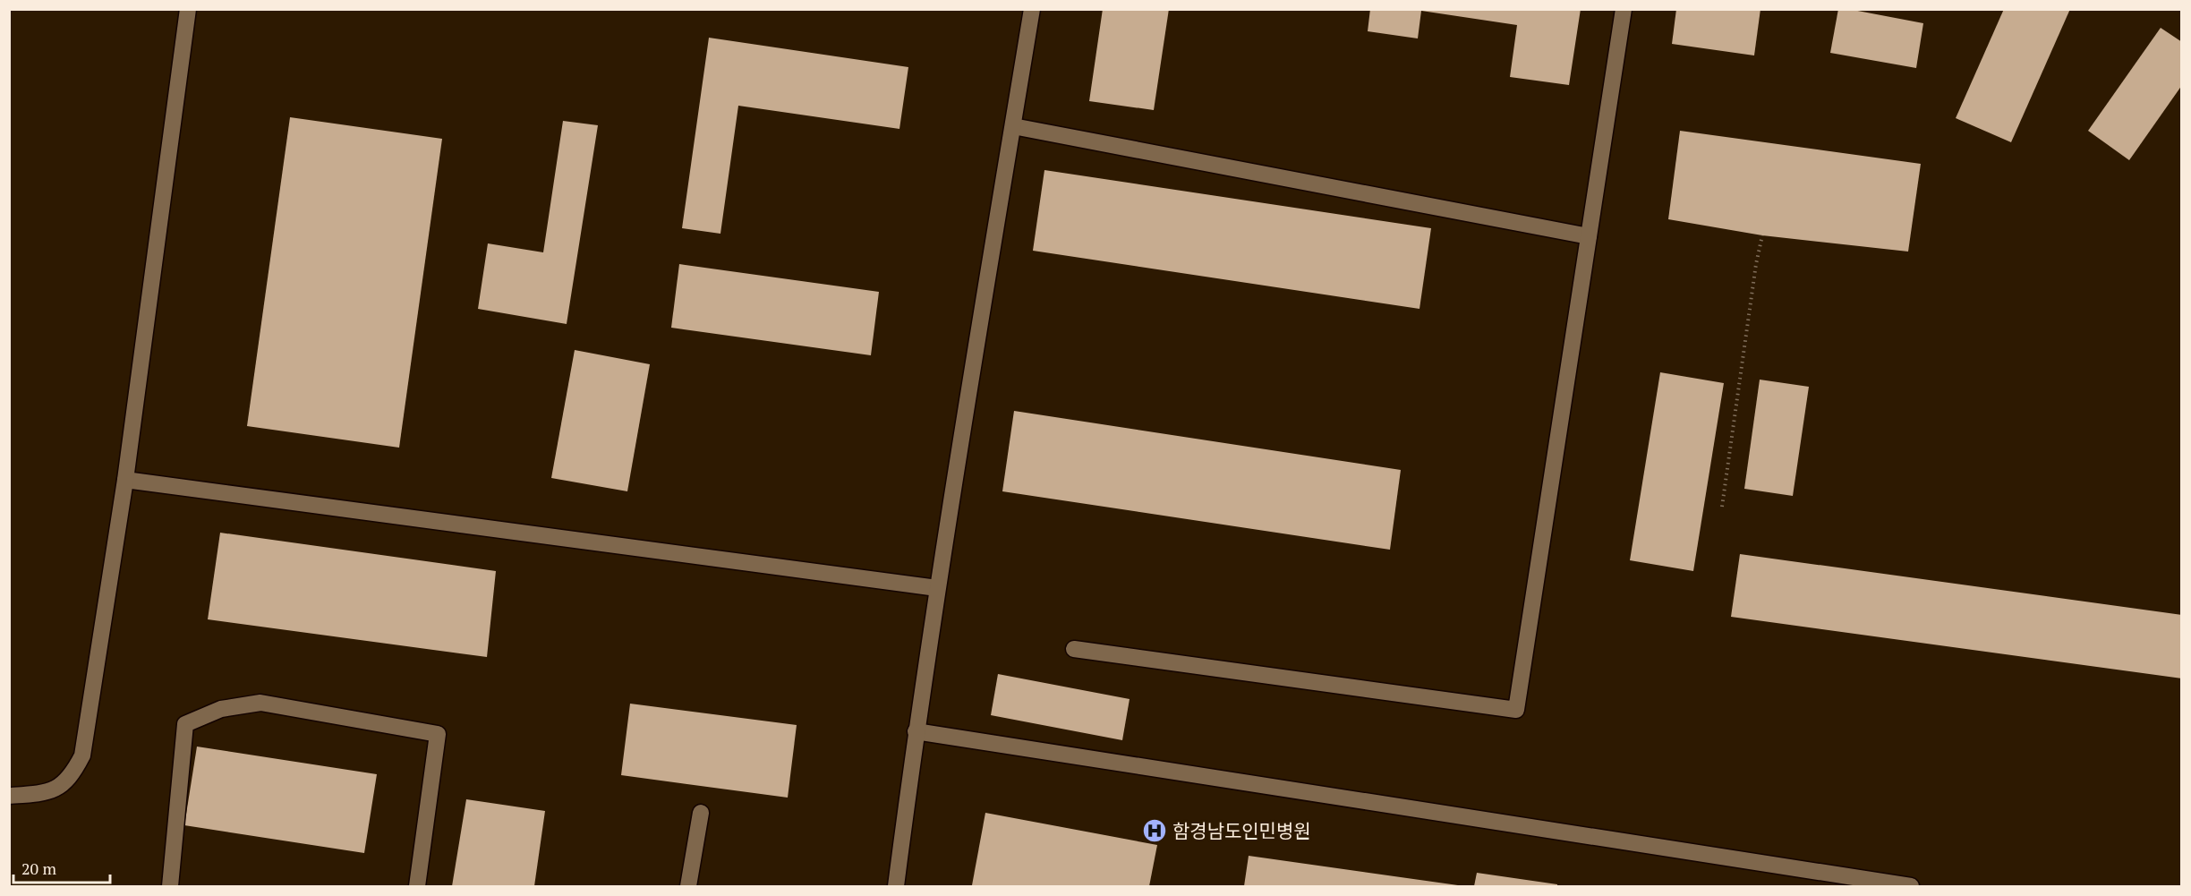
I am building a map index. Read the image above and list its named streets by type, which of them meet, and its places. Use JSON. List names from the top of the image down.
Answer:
{
  "places": {
    "hospital": ["함경남도인민병원"]
  },
  "scale_bar": "20 m"
}
